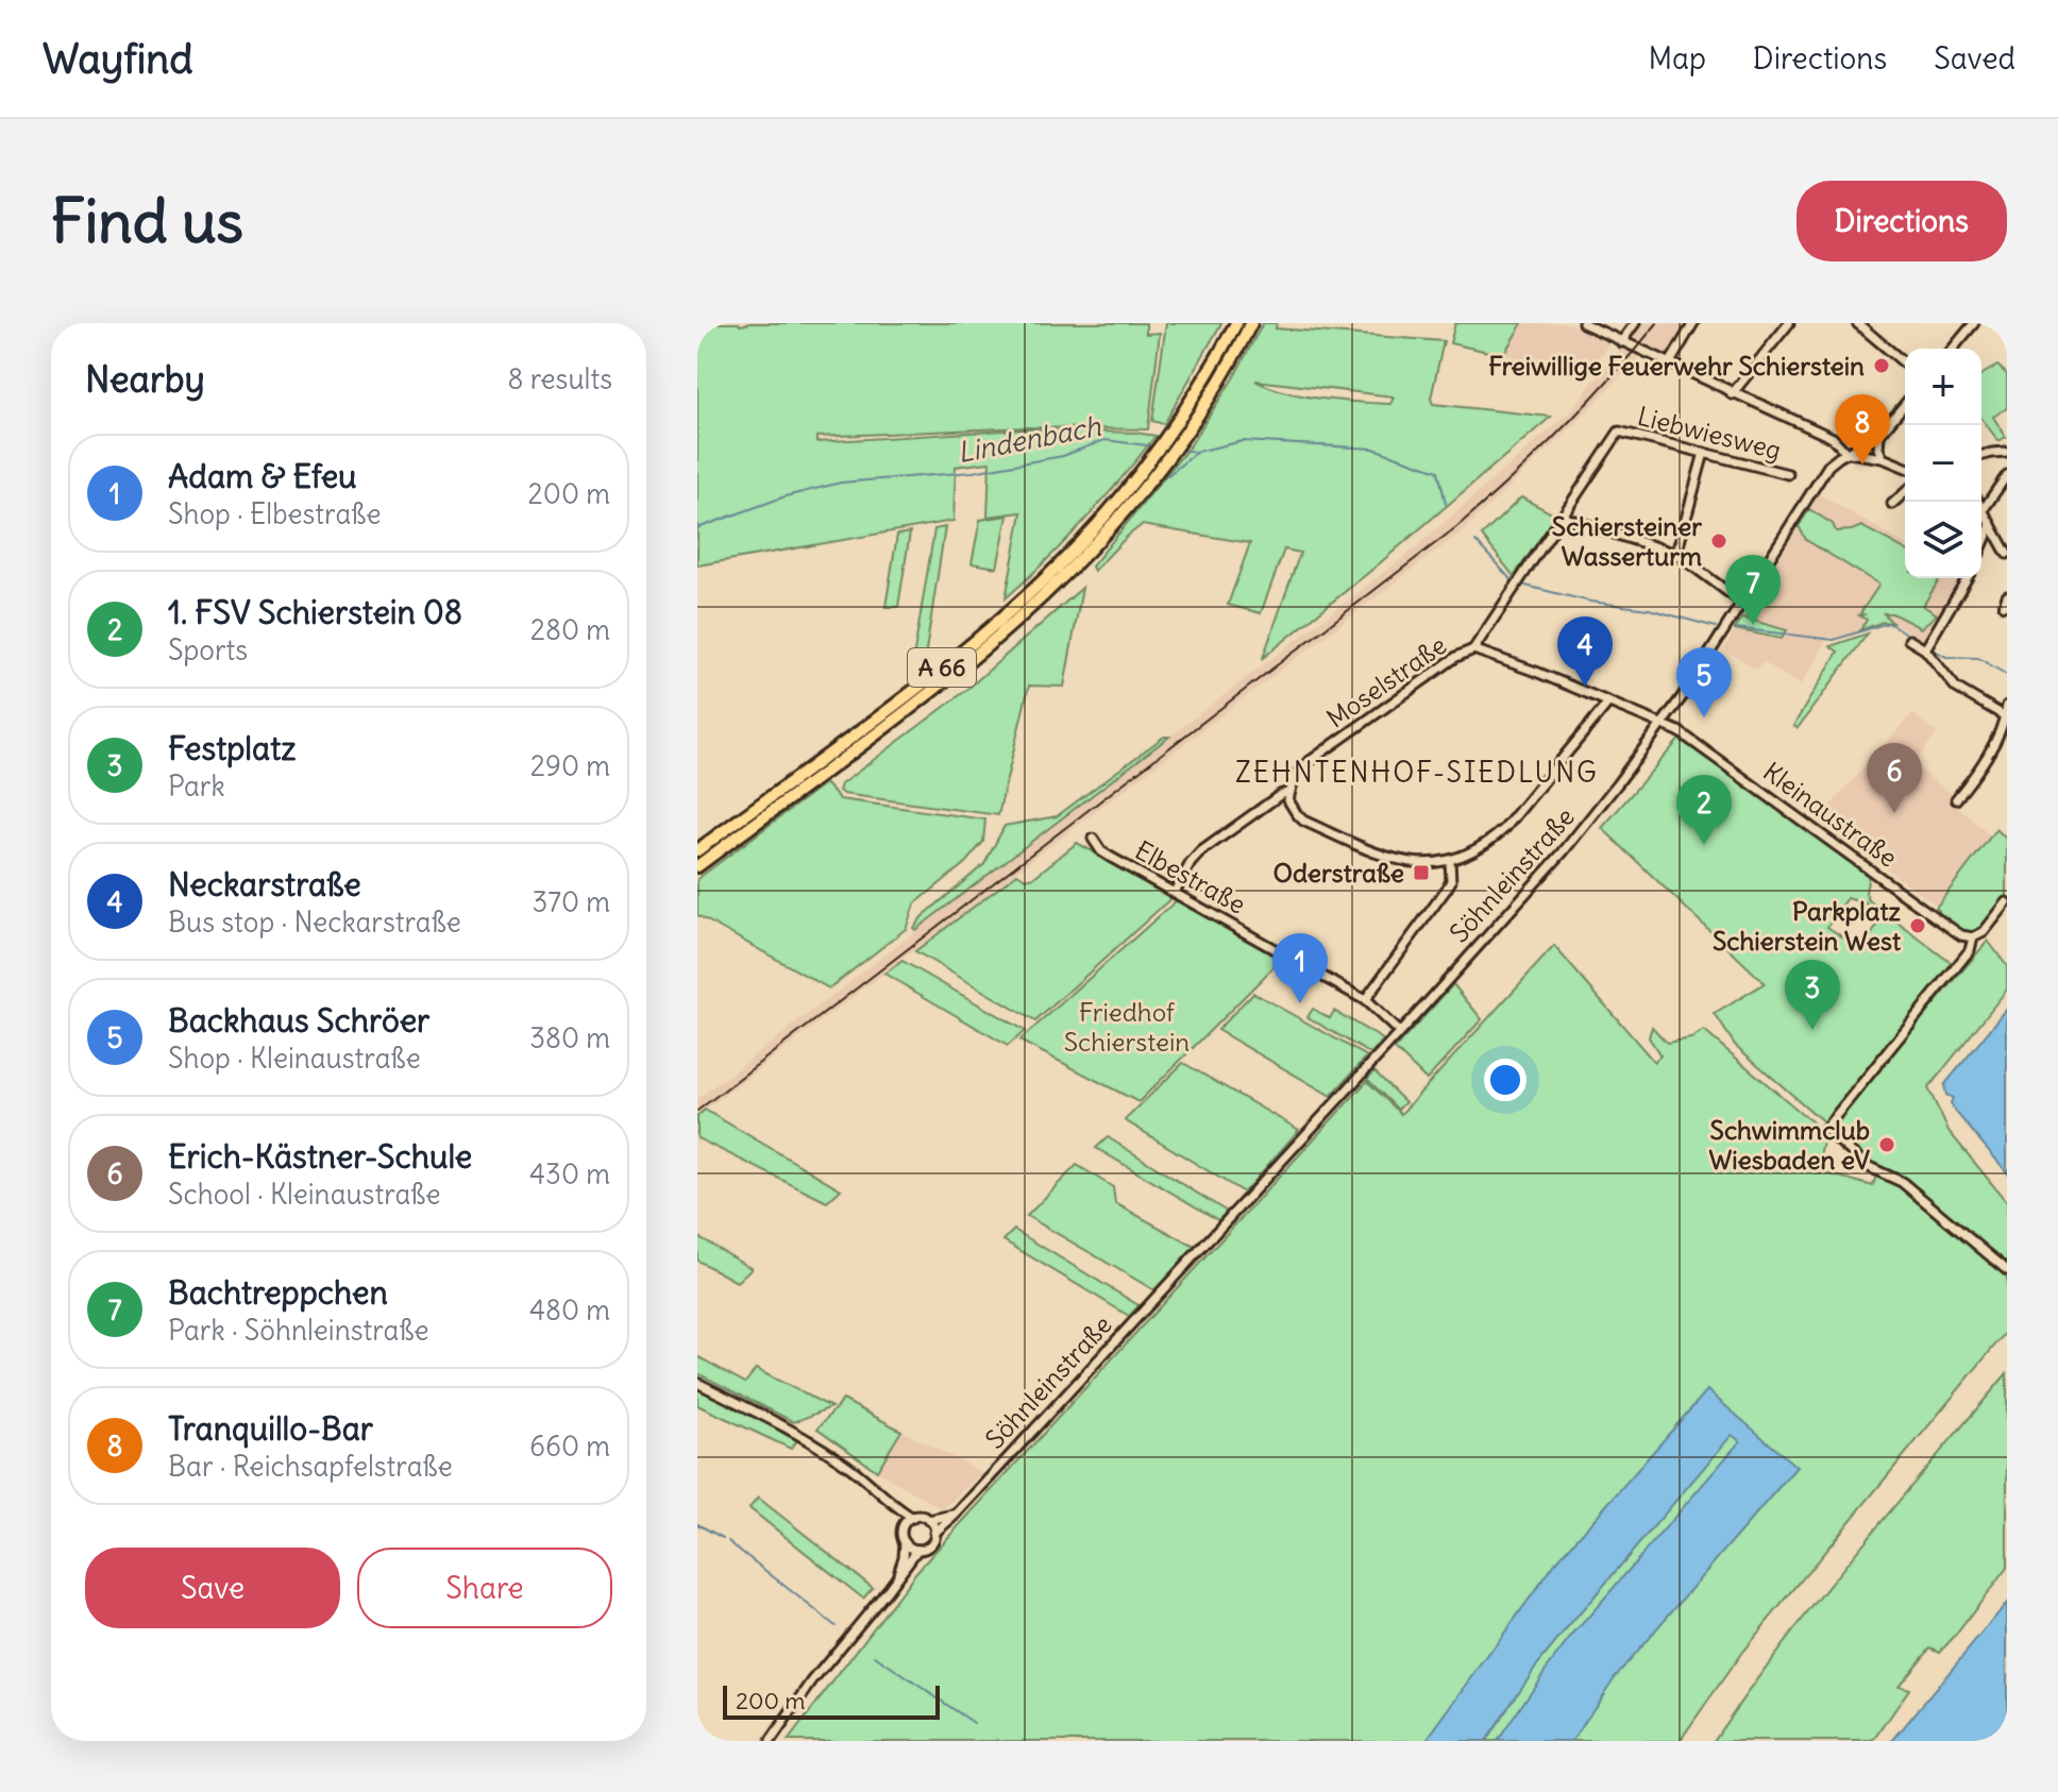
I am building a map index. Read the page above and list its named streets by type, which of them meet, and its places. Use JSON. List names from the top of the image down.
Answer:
{
  "streets": {
    "highway": ["A 66"],
    "street": [
      "Liebwiesweg",
      "Moselstraße",
      "Kleinaustraße",
      "Söhnleinstraße",
      "Elbestraße"
    ]
  },
  "crossings": [
    ["Liebwiesweg", "Moselstraße"],
    ["Moselstraße", "Kleinaustraße"],
    ["Moselstraße", "Elbestraße"],
    ["Kleinaustraße", "Söhnleinstraße"],
    ["Söhnleinstraße", "Elbestraße"]
  ],
  "districts": ["ZEHNTENHOF-SIEDLUNG"],
  "water": ["Lindenbach"],
  "parks": ["Friedhof Schierstein"],
  "places": {
    "other": [
      "Freiwillige Feuerwehr Schierstein",
      "Schiersteiner Wasserturm",
      "Parkplatz Schierstein West",
      "Schwimmclub Wiesbaden eV"
    ],
    "transit": ["Oderstraße"]
  },
  "scale_bar": "200 m",
  "page": {
    "header": "Wayfind",
    "nav": ["Map", "Directions", "Saved"],
    "buttons": [
      "Directions",
      ["Save", "Share"]
    ],
    "title": "Find us",
    "heading": ["Nearby", "8 results"],
    "map_buttons": ["+", "−"],
    "pins": [
      "8",
      "7",
      "4",
      "5",
      "6",
      "2",
      "1",
      "3"
    ],
    "list": [
      {
        "mark": "1",
        "name": "Adam & Efeu",
        "note": "Shop · Elbestraße",
        "value": "200 m"
      },
      {
        "mark": "2",
        "name": "1. FSV Schierstein 08",
        "note": "Sports",
        "value": "280 m"
      },
      {
        "mark": "3",
        "name": "Festplatz",
        "note": "Park",
        "value": "290 m"
      },
      {
        "mark": "4",
        "name": "Neckarstraße",
        "note": "Bus stop · Neckarstraße",
        "value": "370 m"
      },
      {
        "mark": "5",
        "name": "Backhaus Schröer",
        "note": "Shop · Kleinaustraße",
        "value": "380 m"
      },
      {
        "mark": "6",
        "name": "Erich-Kästner-Schule",
        "note": "School · Kleinaustraße",
        "value": "430 m"
      },
      {
        "mark": "7",
        "name": "Bachtreppchen",
        "note": "Park · Söhnleinstraße",
        "value": "480 m"
      },
      {
        "mark": "8",
        "name": "Tranquillo-Bar",
        "note": "Bar · Reichsapfelstraße",
        "value": "660 m"
      }
    ],
    "scale": "200 m"
  }
}
